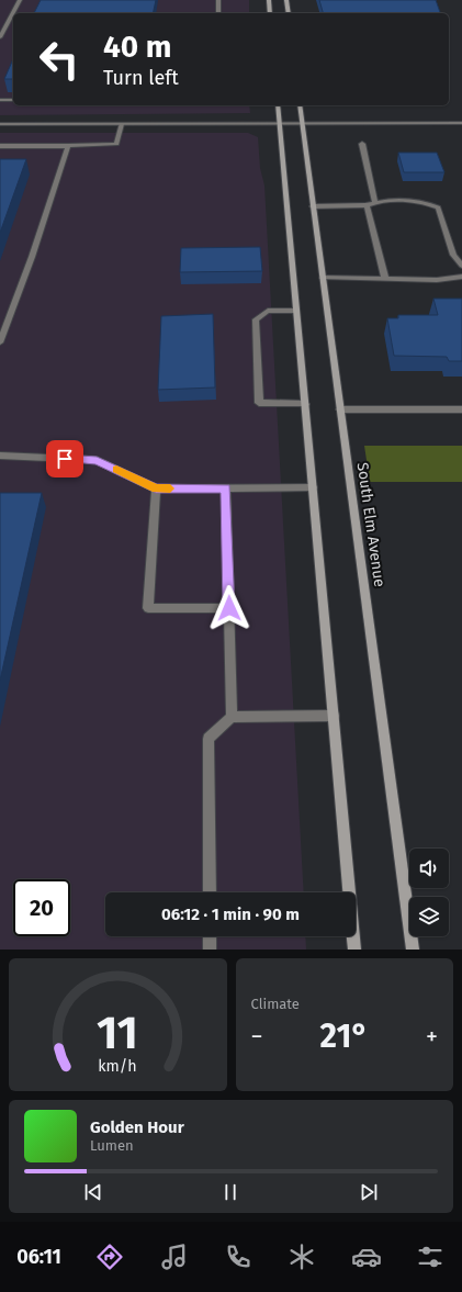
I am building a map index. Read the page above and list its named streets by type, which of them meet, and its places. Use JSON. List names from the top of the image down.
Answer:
{
  "streets": {
    "main road": ["South Elm Avenue"]
  },
  "page": {
    "turn": ["40 m", "Turn left"],
    "limit": "20",
    "trip": "06:12 · 1 min · 90 m",
    "tile": "Climate",
    "heat": ["−", "21°", "+"],
    "song": ["Golden Hour", "Lumen"],
    "tabs": "06:11",
    "gauge": ["11", "km/h"]
  }
}
